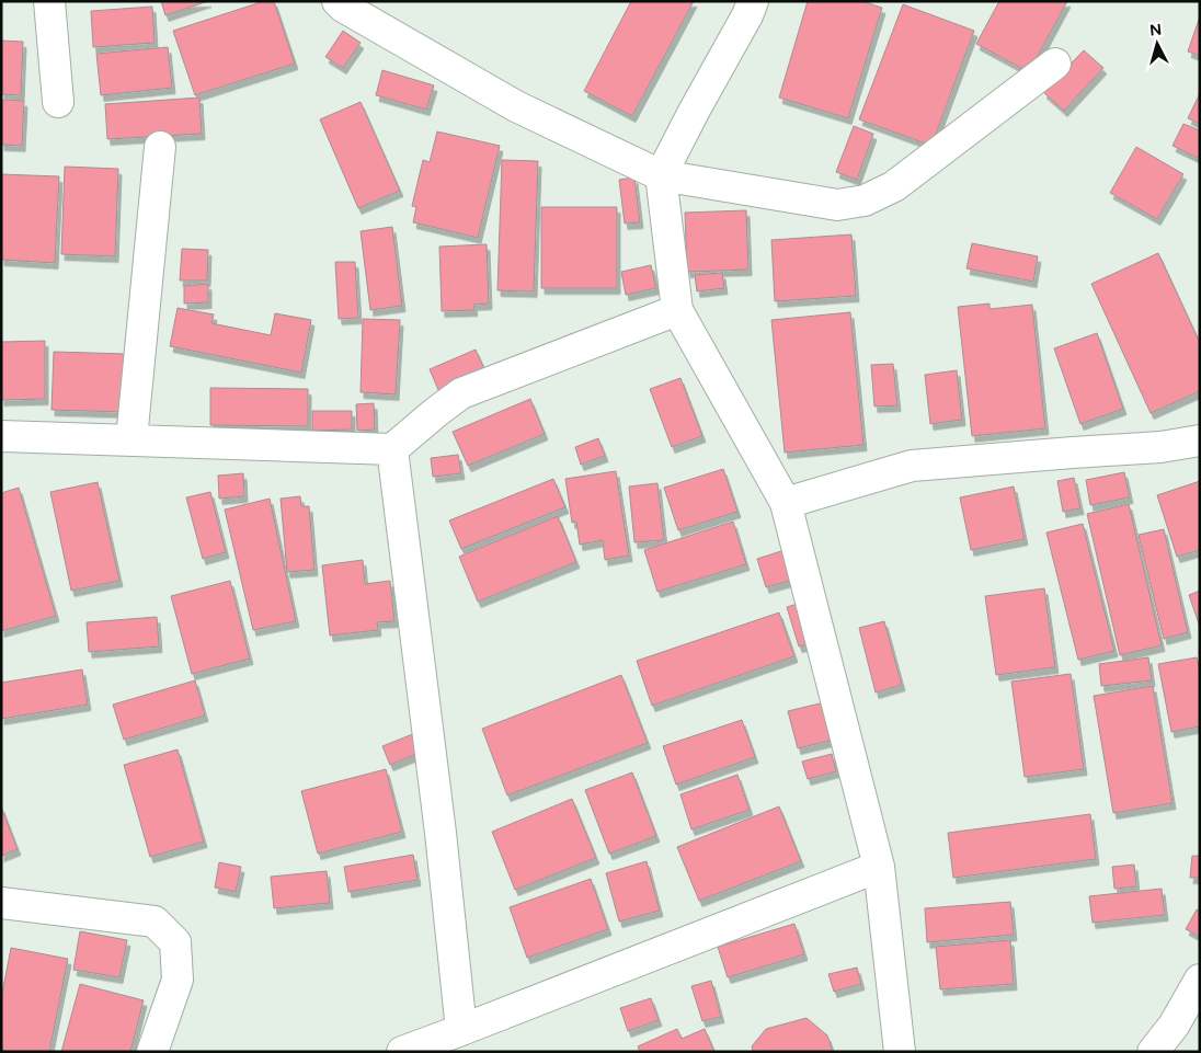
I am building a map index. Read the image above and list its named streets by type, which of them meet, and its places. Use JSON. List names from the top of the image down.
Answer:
{
  "north": "top"
}
